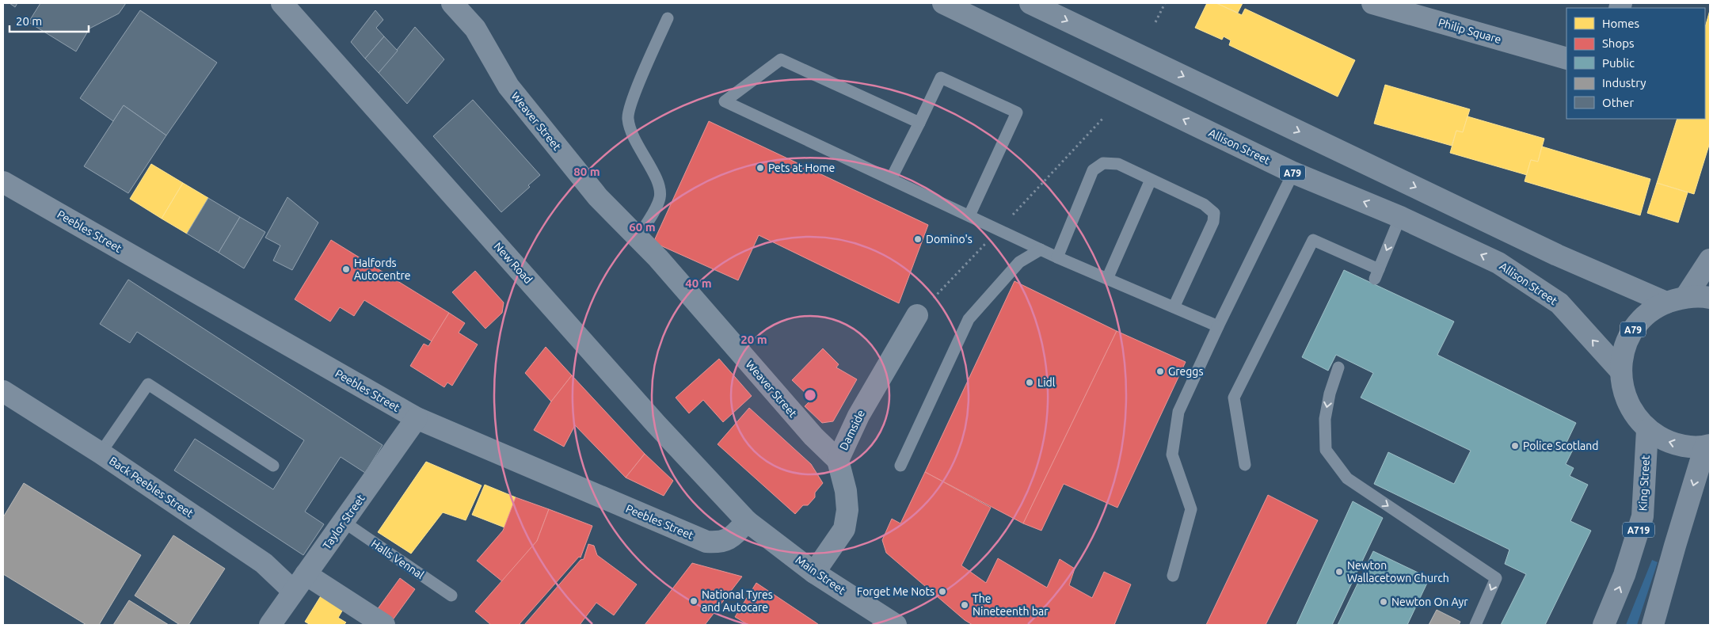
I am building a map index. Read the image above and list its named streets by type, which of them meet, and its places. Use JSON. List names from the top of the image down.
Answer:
{
  "streets": {
    "main road": [
      "Allison Street",
      "A79",
      "King Street",
      "A719"
    ],
    "street": [
      "Philip Square",
      "Weaver Street",
      "Peebles Street",
      "New Road",
      "Damside",
      "Back Peebles Street",
      "Taylor Street",
      "Main Street"
    ],
    "lane": ["Halls Vennal"]
  },
  "crossings": [
    ["Weaver Street", "Damside"],
    ["Allison Street", "A79"],
    ["A79", "King Street"],
    ["Peebles Street", "New Road"],
    ["Peebles Street", "Taylor Street"],
    ["Peebles Street", "Main Street"],
    ["New Road", "Main Street"],
    ["Damside", "Main Street"],
    ["Back Peebles Street", "Taylor Street"],
    ["Taylor Street", "Halls Vennal"]
  ],
  "places": [
    "Pets at Home",
    "Domino's",
    "Halfords Autocentre",
    "Greggs",
    "Lidl",
    "Police Scotland",
    "Newton Wallacetown Church",
    "Forget Me Nots",
    "National Tyres and Autocare",
    "Newton On Ayr",
    "The Nineteenth bar"
  ],
  "legend": [
    "Homes",
    "Shops",
    "Public",
    "Industry",
    "Other"
  ],
  "scale_bar": "20 m",
  "rings": [
    "80 m",
    "60 m",
    "40 m",
    "20 m"
  ]
}
